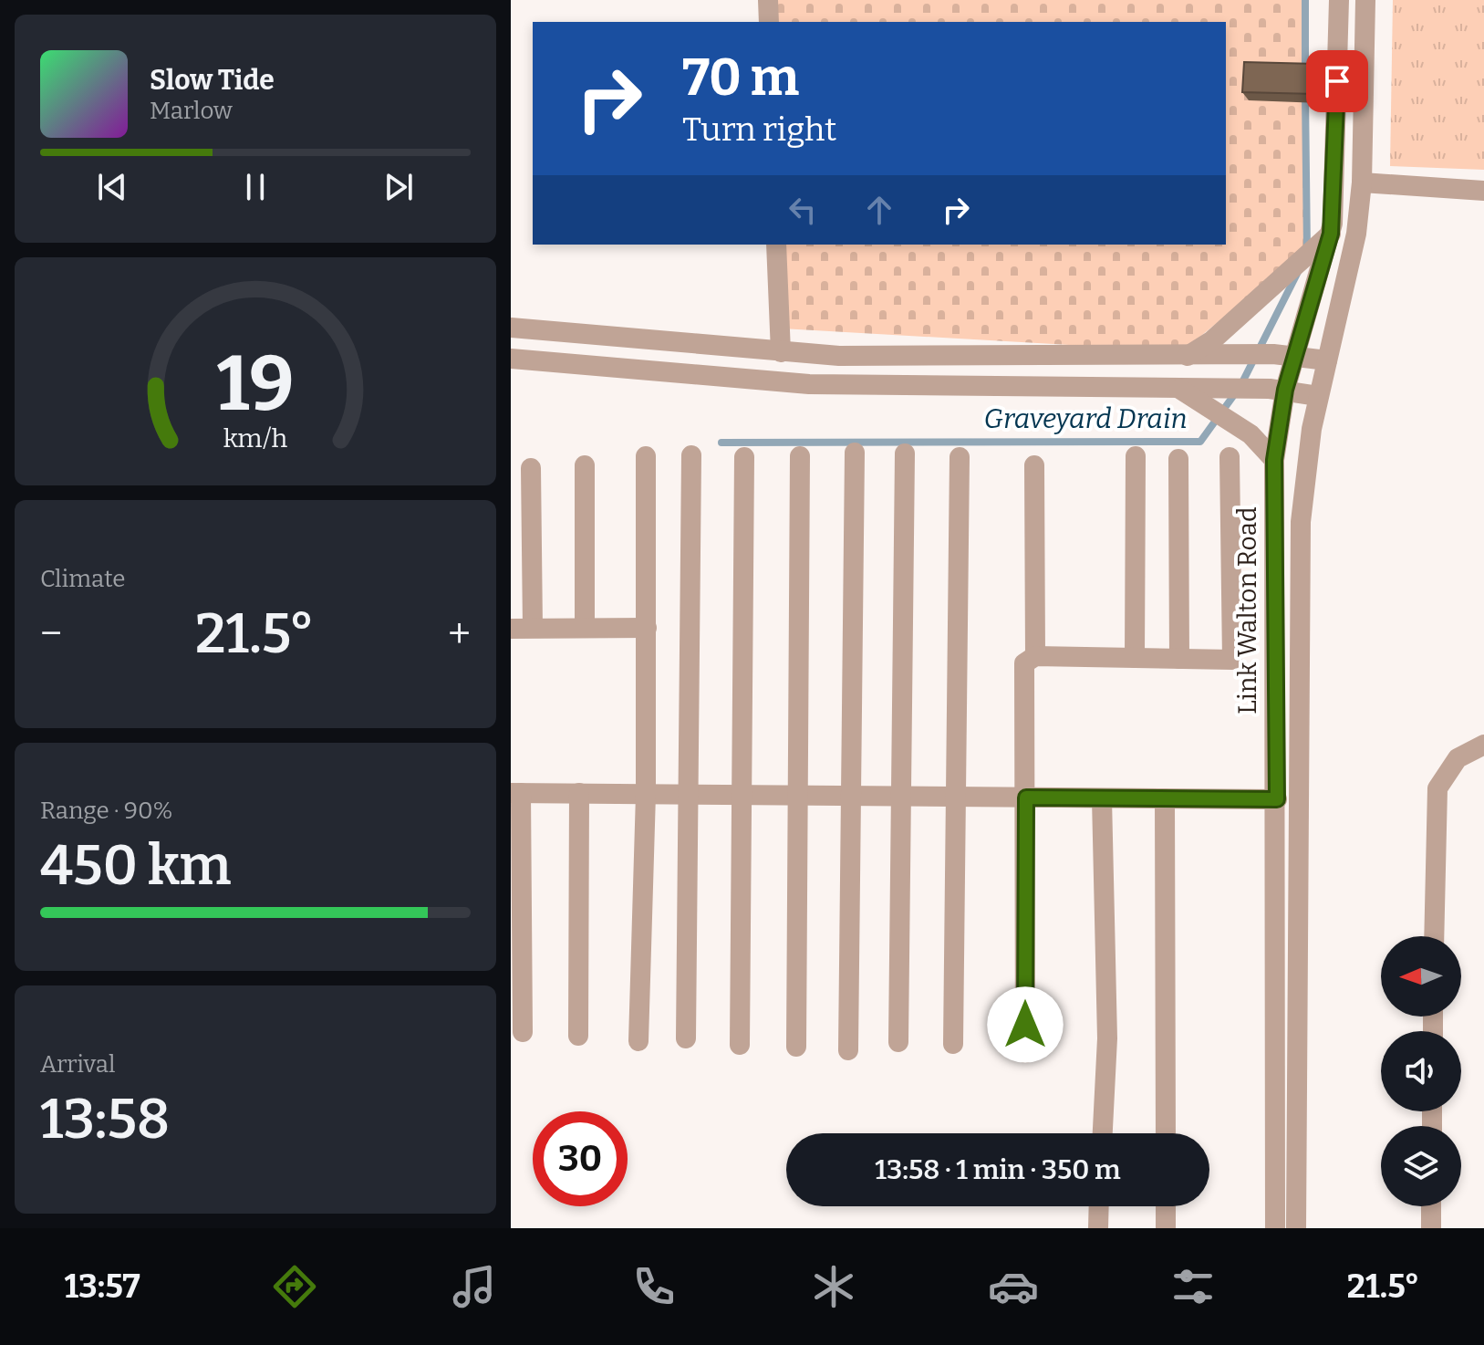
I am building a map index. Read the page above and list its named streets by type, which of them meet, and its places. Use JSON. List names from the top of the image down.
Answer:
{
  "streets": {
    "street": ["Link Walton Road"]
  },
  "water": ["Graveyard Drain"],
  "north": "left",
  "page": {
    "turn": ["70 m", "Turn right"],
    "song": ["Slow Tide", "Marlow"],
    "tile": [
      "Climate",
      ["Range · 90%", "450 km"],
      ["Arrival", "13:58"]
    ],
    "heat": ["−", "21.5°", "+"],
    "limit": "30",
    "trip": "13:58 · 1 min · 350 m",
    "tabs": ["13:57", "21.5°"],
    "gauge": ["19", "km/h"]
  }
}
